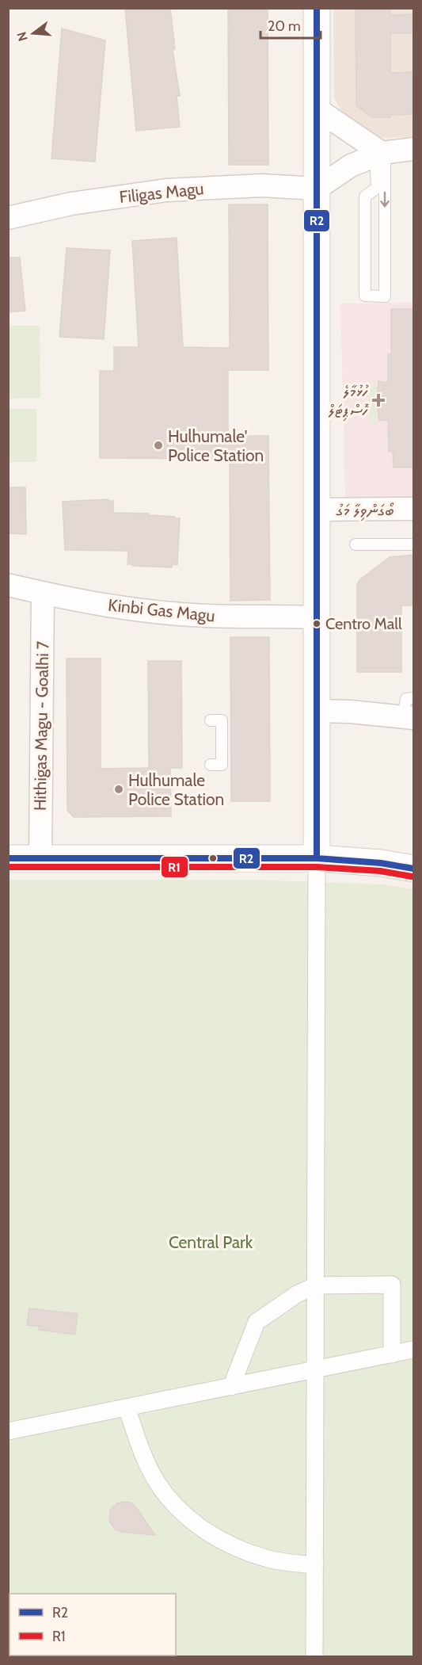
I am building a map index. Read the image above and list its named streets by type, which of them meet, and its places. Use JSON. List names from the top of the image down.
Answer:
{
  "streets": {
    "street": [
      "Filigas Magu",
      "ބޯގަންވިލާ މަގު",
      "Kinbi Gas Magu",
      "Hithigas Magu - Goalhi 7"
    ]
  },
  "crossings": [
    ["Kinbi Gas Magu", "Hithigas Magu - Goalhi 7"]
  ],
  "parks": ["Central Park"],
  "places": {
    "health": ["ހުޅުމާލެ ހޮސްޕިޓަލް"],
    "other": ["Hulhumale' Police Station", "Centro Mall", "Hulhumale Police Station"]
  },
  "lines": ["transit line R2", "transit line R1"],
  "legend": ["R2", "R1"],
  "scale_bar": "20 m",
  "north": "left"
}
